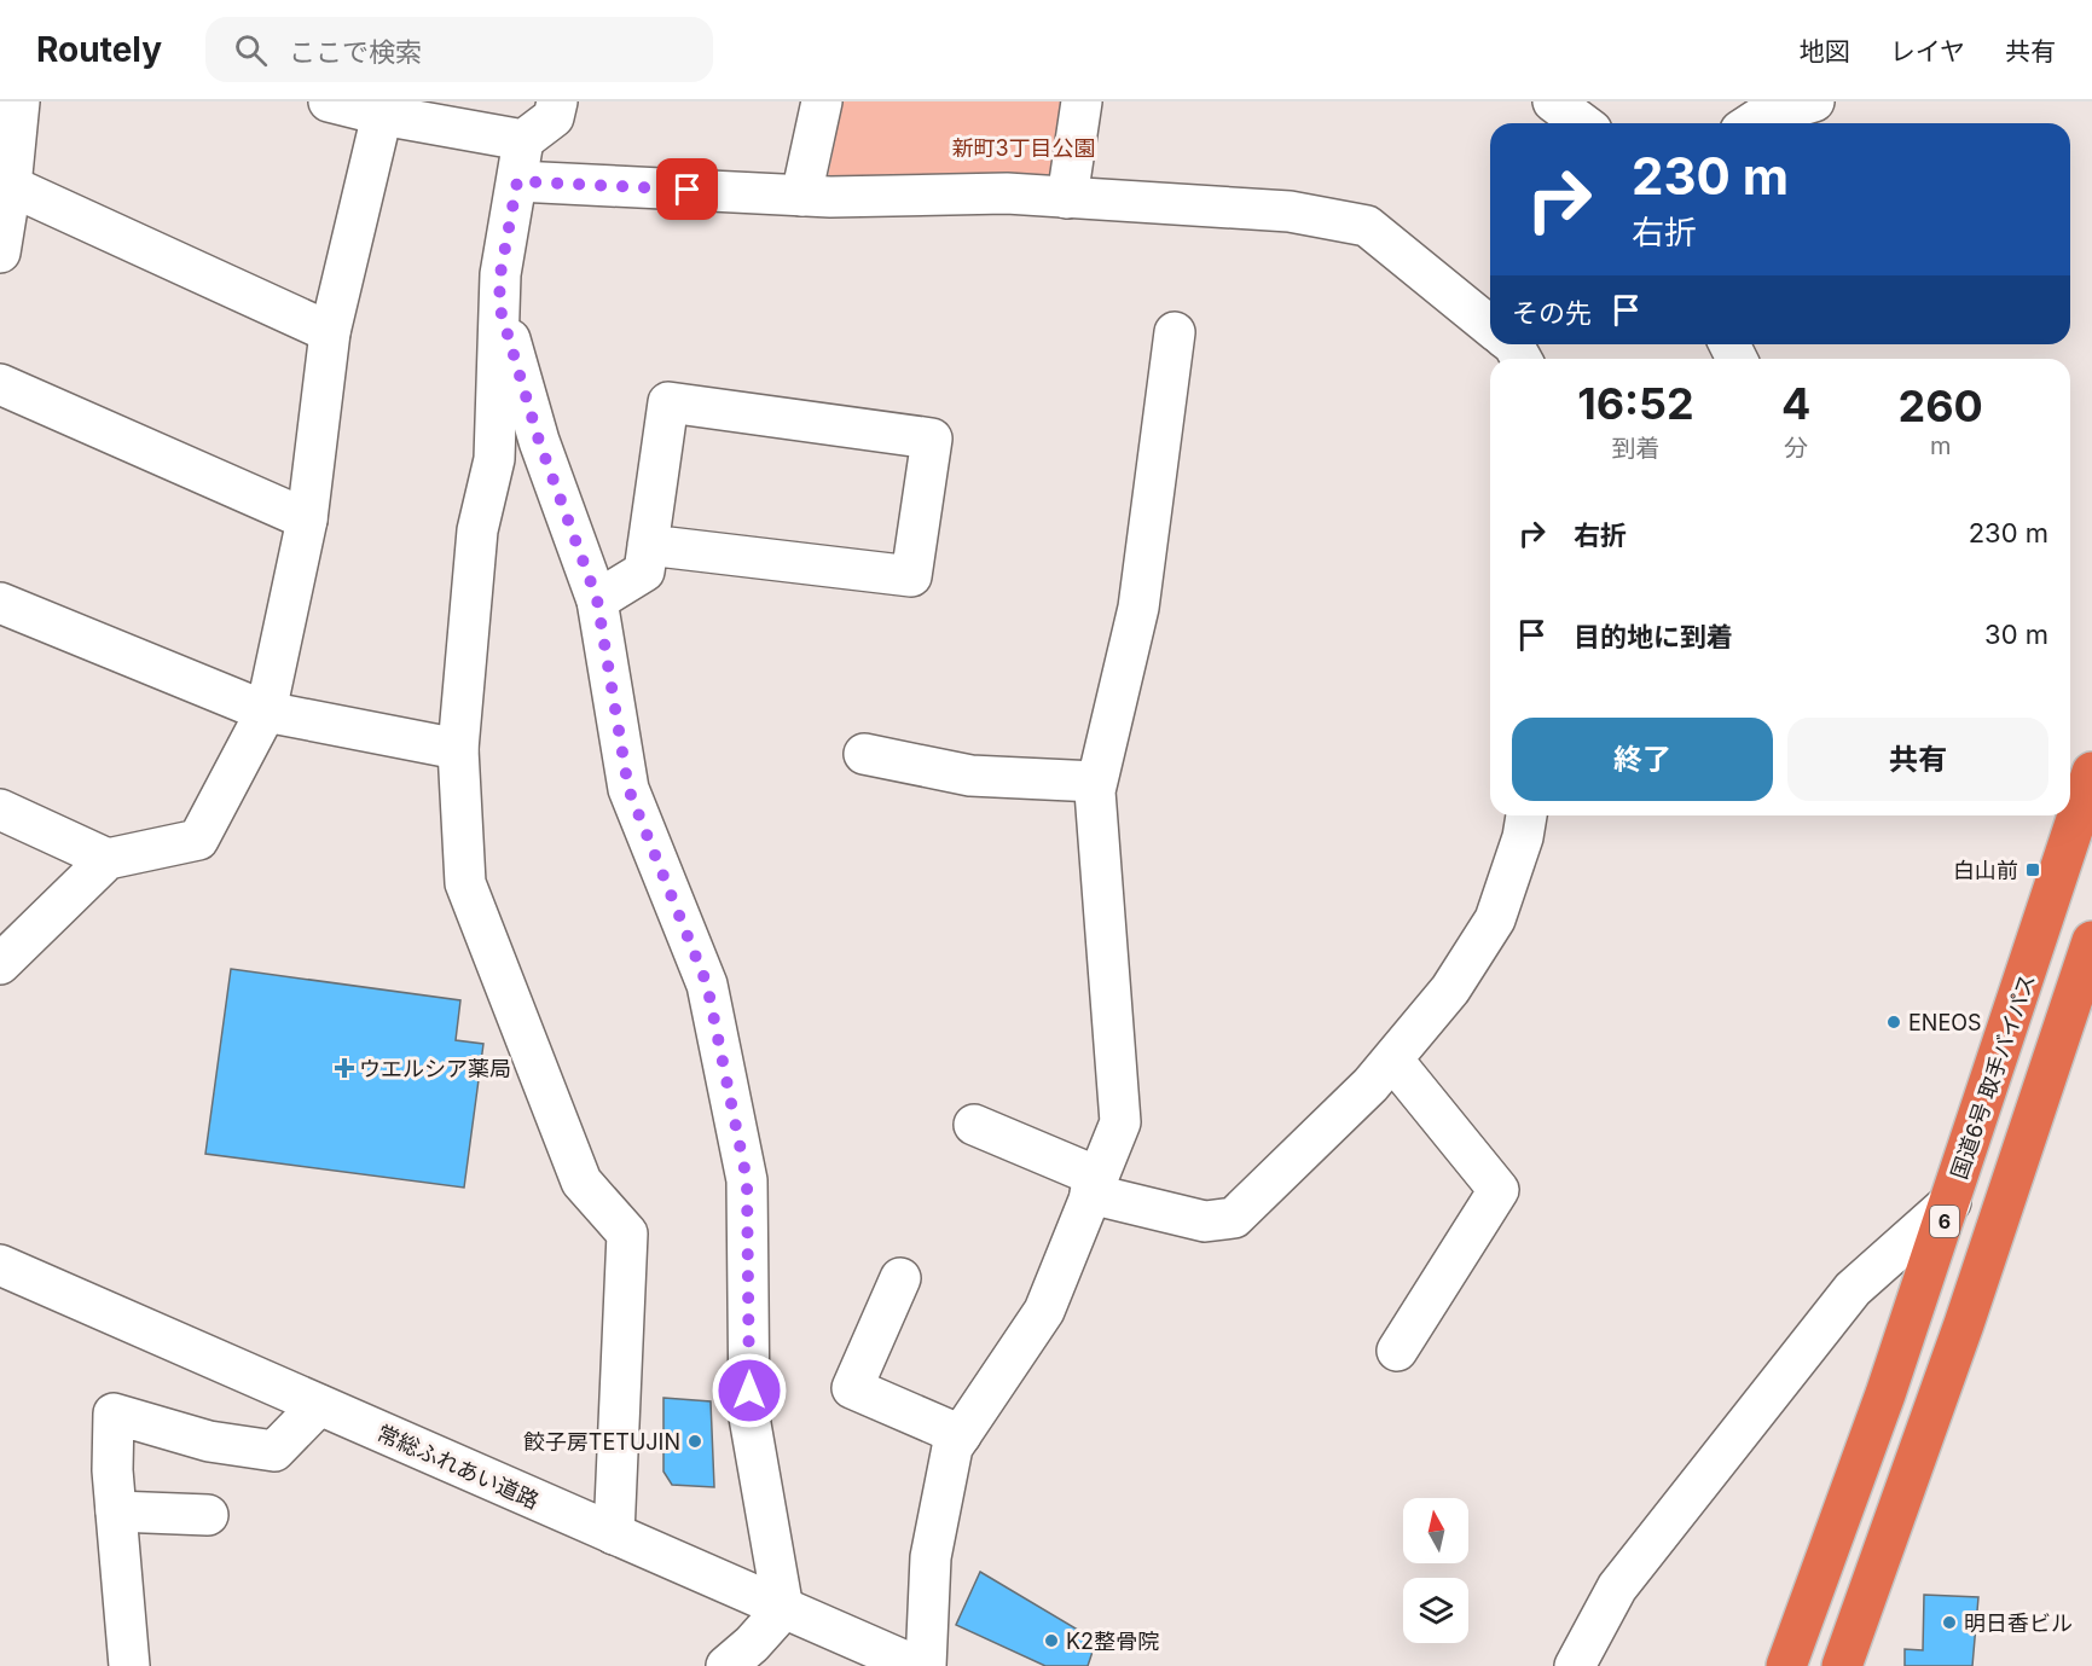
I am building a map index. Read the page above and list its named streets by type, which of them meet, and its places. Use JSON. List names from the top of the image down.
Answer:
{
  "streets": {
    "highway": ["国道6号 取手バイパス", "6"],
    "street": ["常総ふれあい道路"]
  },
  "parks": ["新町3丁目公園"],
  "places": {
    "transit": ["白山前"],
    "other": [
      "ENEOS",
      "餃子房TETUJIN",
      "明日香ビル",
      "K2整骨院"
    ],
    "health": ["ウエルシア薬局"]
  },
  "north": "top",
  "page": {
    "header": "Routely",
    "search": "ここで検索",
    "nav": ["地図", "レイヤ", "共有"],
    "turn": ["230 m", "右折"],
    "then": "その先",
    "eta": [
      "16:52",
      "到着",
      "4",
      "分",
      "260",
      "m"
    ],
    "list": [
      {
        "name": "右折",
        "value": "230 m"
      },
      {
        "name": "目的地に到着",
        "value": "30 m"
      }
    ],
    "buttons": ["終了", "共有"]
  }
}
